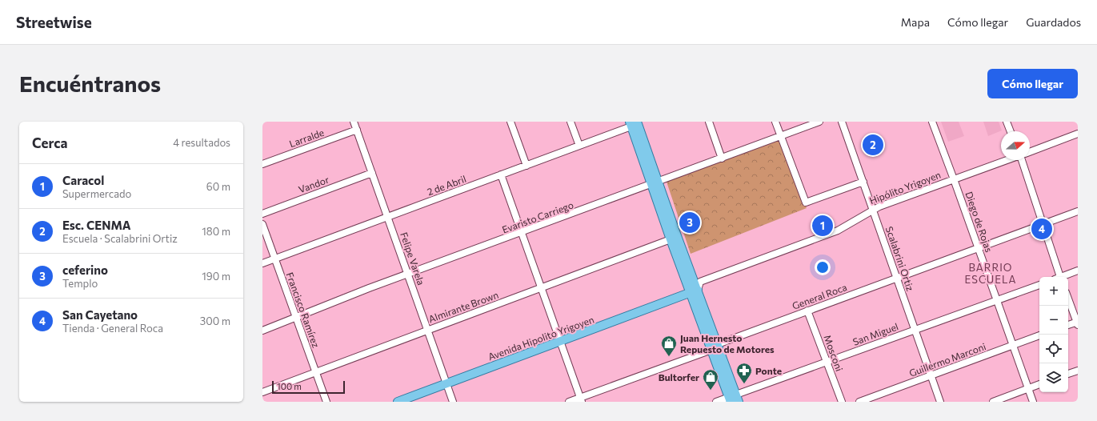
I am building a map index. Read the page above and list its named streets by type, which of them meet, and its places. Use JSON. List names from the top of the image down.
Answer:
{
  "streets": {
    "main road": ["Avenida Hipolito Yrigoyen"],
    "street": [
      "Larralde",
      "Vandor",
      "2 de Abril",
      "Hipólito Yrigoyen",
      "Evaristo Carriego",
      "Diego de Rojas",
      "Felipe Varela",
      "Scalabrini Ortiz",
      "General Roca",
      "Almirante Brown",
      "Francisco Ramírez",
      "San Miguel",
      "Mosconi",
      "Guillermo Marconi"
    ]
  },
  "crossings": [
    ["Larralde", "Felipe Varela"],
    ["Vandor", "Felipe Varela"],
    ["2 de Abril", "Felipe Varela"],
    ["2 de Abril", "Francisco Ramírez"],
    ["Hipólito Yrigoyen", "Diego de Rojas"],
    ["Hipólito Yrigoyen", "Scalabrini Ortiz"],
    ["Hipólito Yrigoyen", "Avenida Hipolito Yrigoyen"],
    ["Evaristo Carriego", "Felipe Varela"],
    ["Evaristo Carriego", "Francisco Ramírez"],
    ["Diego de Rojas", "General Roca"],
    ["Diego de Rojas", "San Miguel"],
    ["Diego de Rojas", "Guillermo Marconi"],
    ["Felipe Varela", "Almirante Brown"],
    ["Felipe Varela", "Avenida Hipolito Yrigoyen"],
    ["Scalabrini Ortiz", "General Roca"],
    ["Scalabrini Ortiz", "San Miguel"],
    ["Scalabrini Ortiz", "Guillermo Marconi"],
    ["General Roca", "Mosconi"],
    ["Almirante Brown", "Francisco Ramírez"],
    ["San Miguel", "Mosconi"]
  ],
  "districts": ["BARRIO ESCUELA"],
  "places": {
    "shop": ["Juan Hernesto Repuesto de Motores", "Bultorfer"],
    "pharmacy": ["Ponte"]
  },
  "scale_bar": "100 m",
  "north": "right",
  "page": {
    "header": "Streetwise",
    "nav": ["Mapa", "Cómo llegar", "Guardados"],
    "buttons": "Cómo llegar",
    "title": "Encuéntranos",
    "heading": ["Cerca", "4 resultados"],
    "pins": [
      "2",
      "3",
      "1",
      "4"
    ],
    "list": [
      {
        "mark": "1",
        "name": "Caracol",
        "note": "Supermercado",
        "value": "60 m"
      },
      {
        "mark": "2",
        "name": "Esc. CENMA",
        "note": "Escuela · Scalabrini Ortiz",
        "value": "180 m"
      },
      {
        "mark": "3",
        "name": "ceferino",
        "note": "Templo",
        "value": "190 m"
      },
      {
        "mark": "4",
        "name": "San Cayetano",
        "note": "Tienda · General Roca",
        "value": "300 m"
      }
    ],
    "map_buttons": ["+", "−"],
    "scale": "100 m"
  }
}
